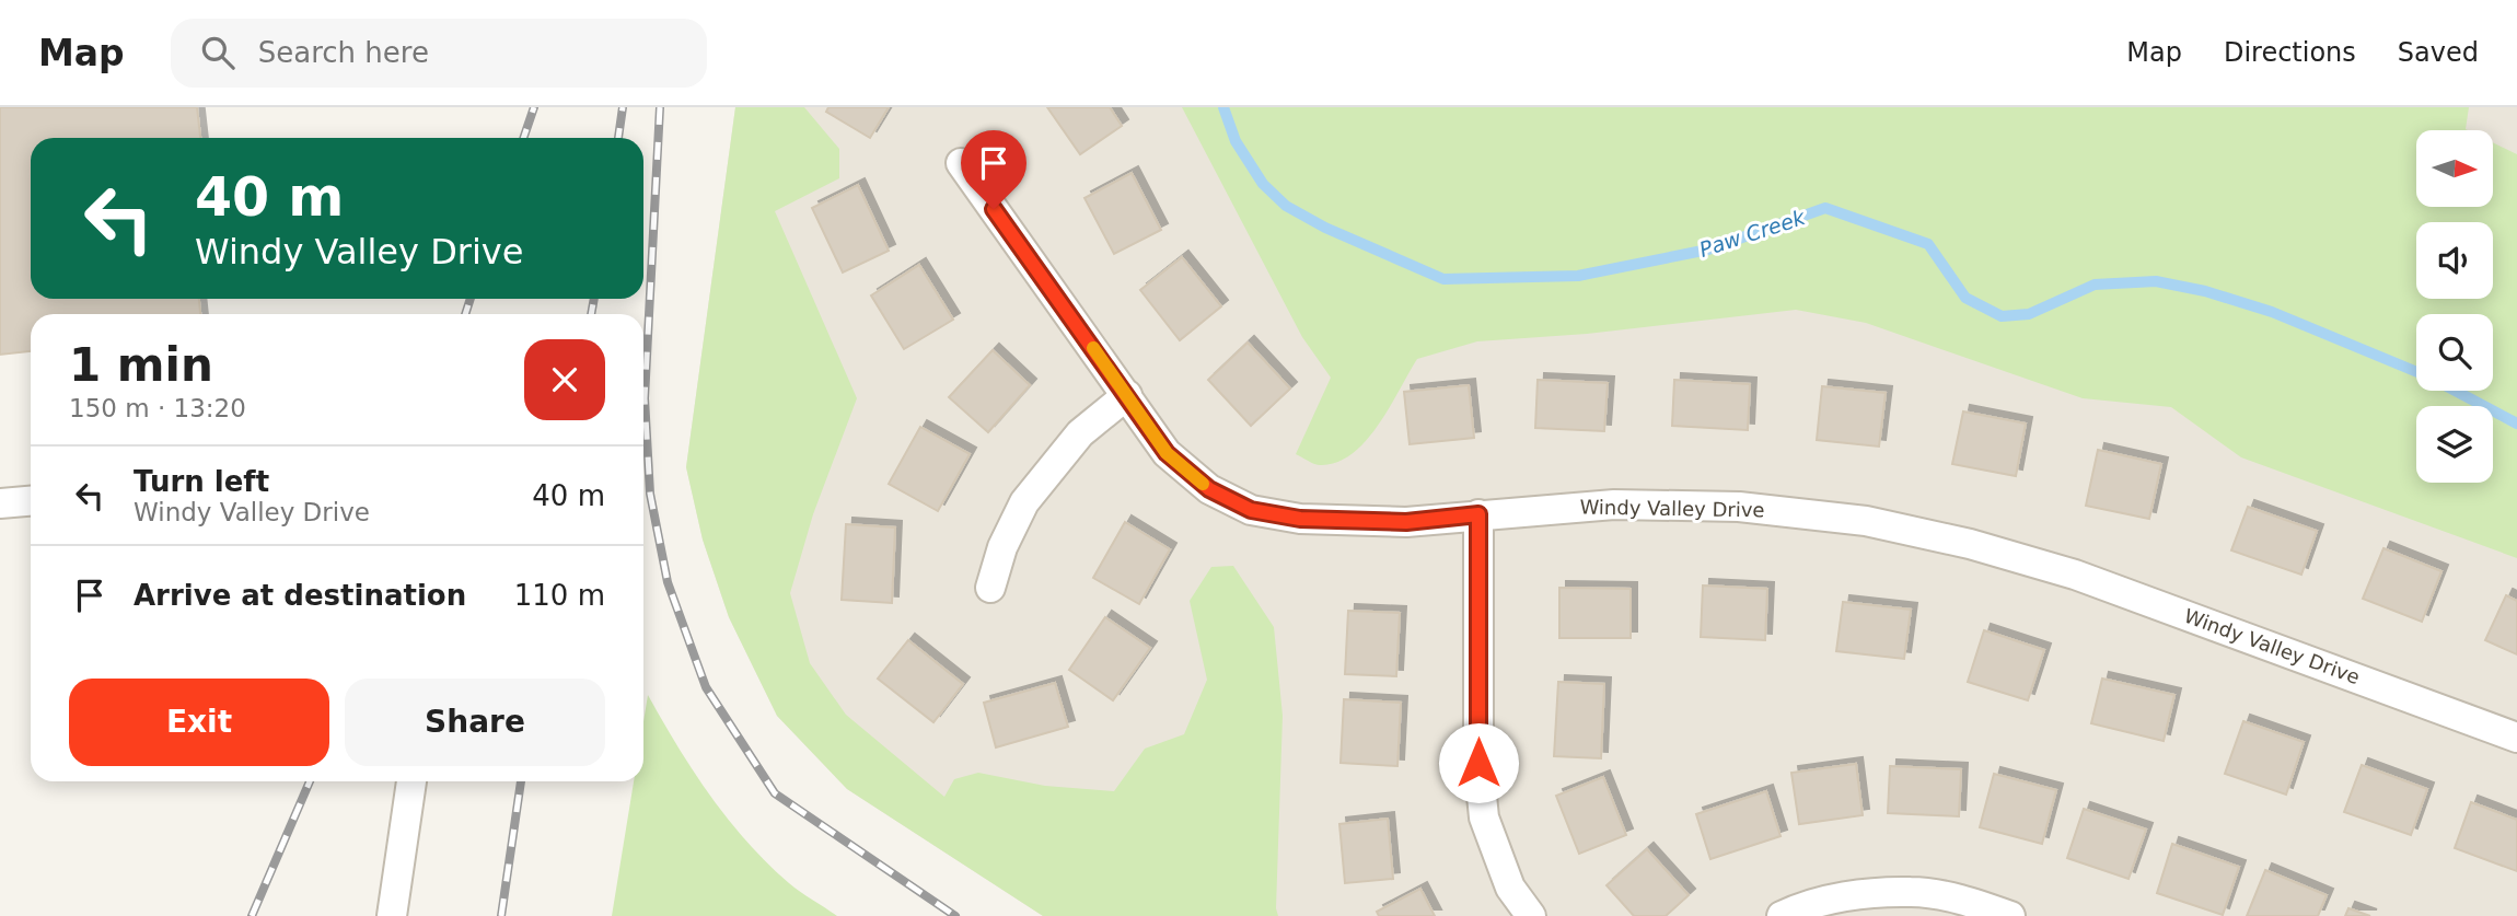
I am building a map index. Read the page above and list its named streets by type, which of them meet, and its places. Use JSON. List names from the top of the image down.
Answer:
{
  "streets": {
    "street": ["Windy Valley Drive"]
  },
  "water": ["Paw Creek"],
  "north": "right",
  "page": {
    "header": "Map",
    "search": "Search here",
    "nav": ["Map", "Directions", "Saved"],
    "turn": ["40 m", "Windy Valley Drive"],
    "heading": ["1 min", "150 m · 13:20"],
    "list": [
      {
        "name": "Turn left",
        "note": "Windy Valley Drive",
        "value": "40 m"
      },
      {
        "name": "Arrive at destination",
        "value": "110 m"
      }
    ],
    "buttons": ["Exit", "Share"]
  }
}
